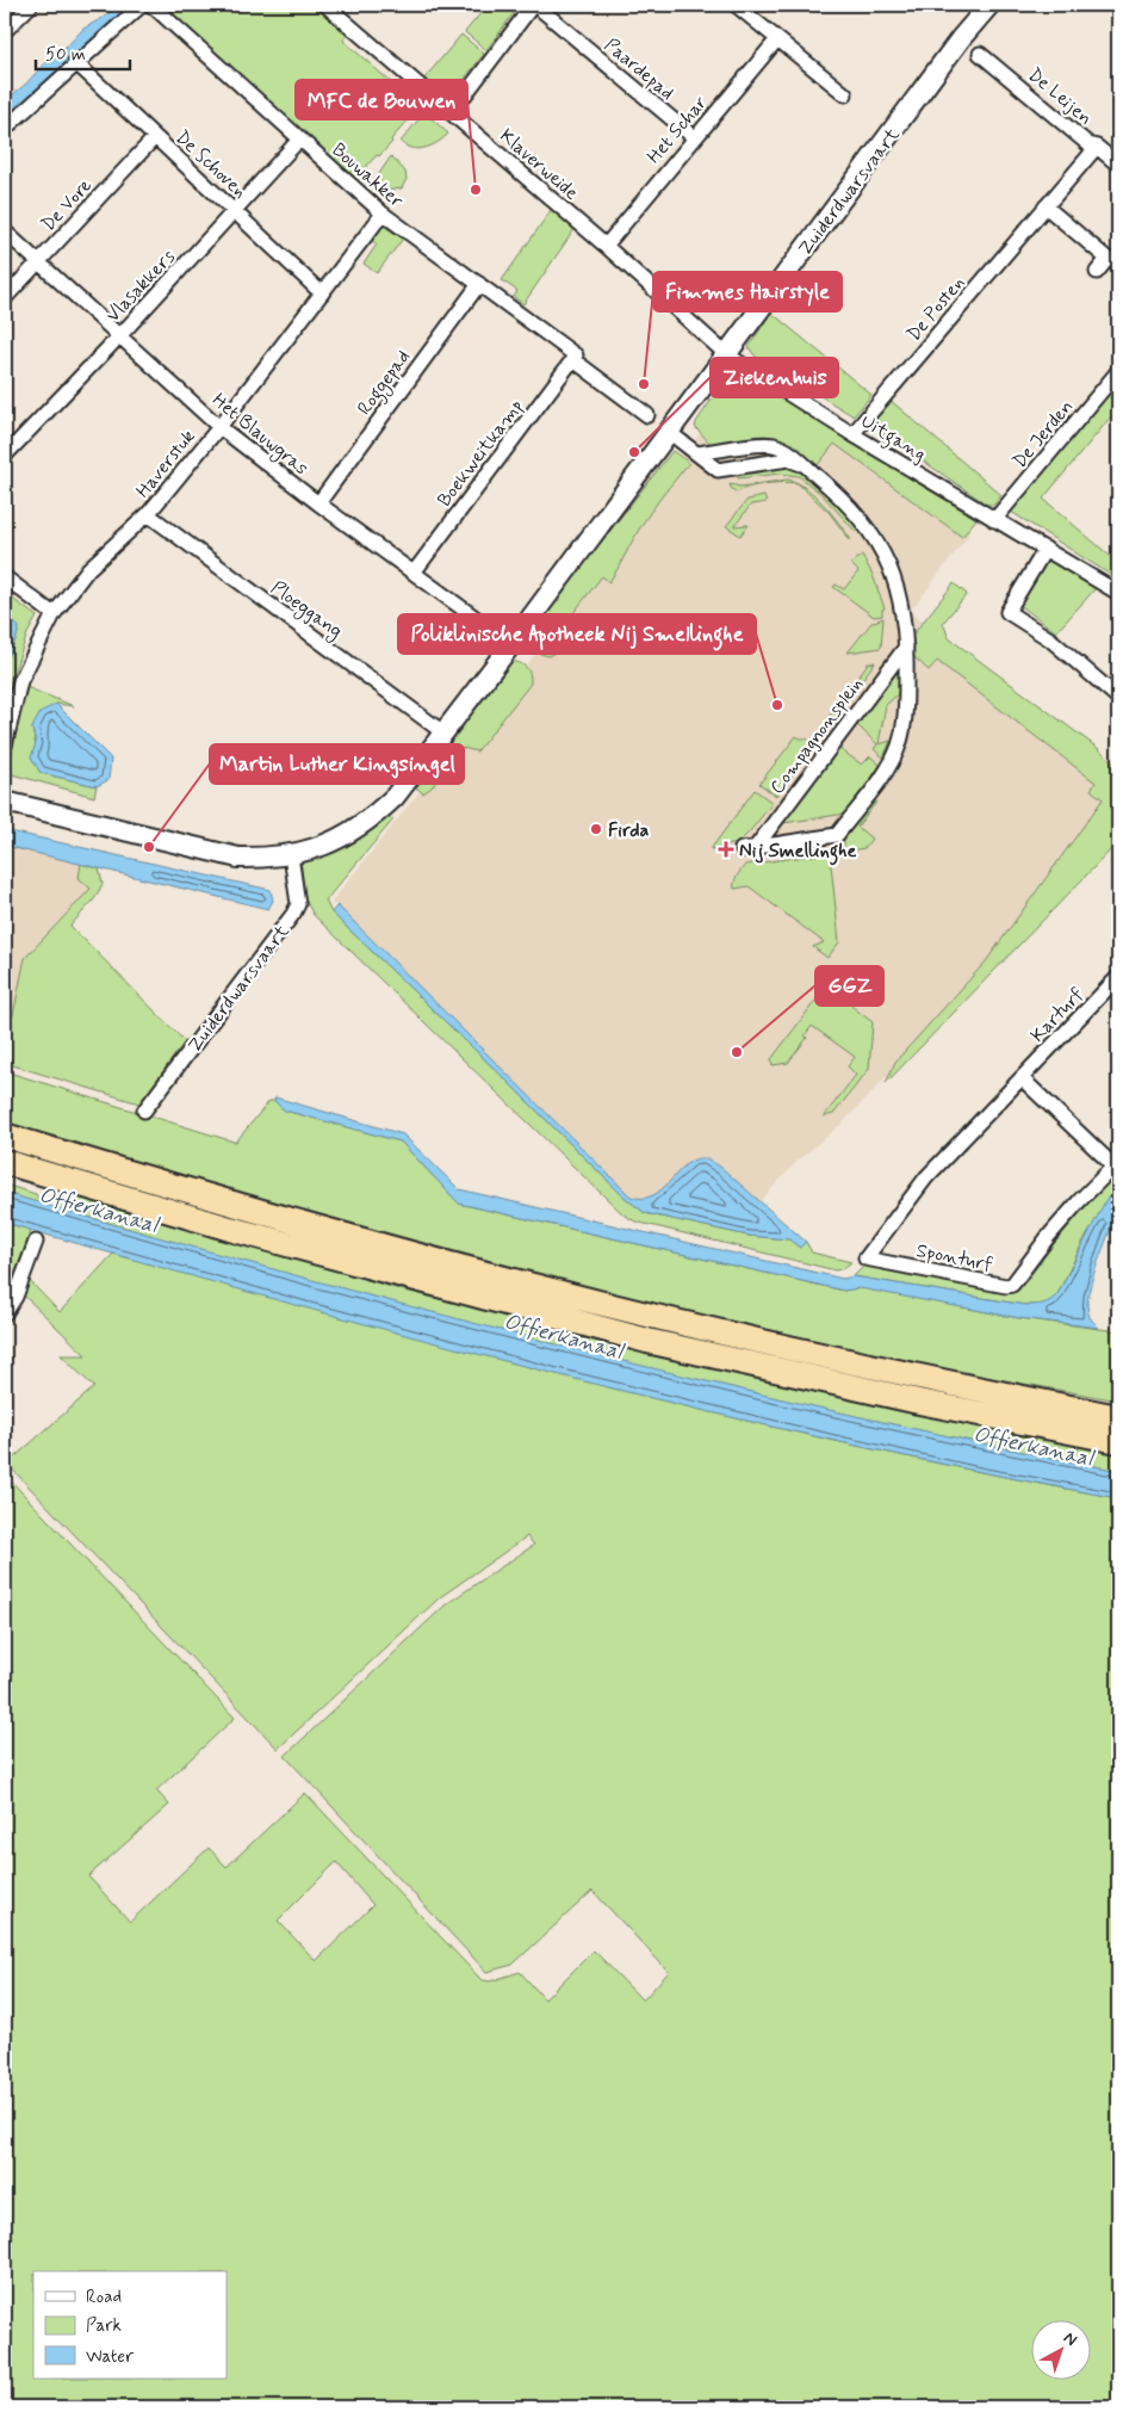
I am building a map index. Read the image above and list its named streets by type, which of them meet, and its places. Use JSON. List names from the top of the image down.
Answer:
{
  "streets": {
    "street": [
      "Paardepad",
      "De Leijen",
      "Het Schar",
      "De Schoven",
      "Klaverweide",
      "Bouwakker",
      "Zuiderdwarsvaart",
      "De Vore",
      "Vlasakkers",
      "De Posten",
      "Roggepad",
      "Het Blauwgras",
      "De Jerden",
      "Uitgang",
      "Boekweitkamp",
      "Haverstuk",
      "Ploeggang",
      "Compagnonsplein",
      "Karturf",
      "Sponturf"
    ]
  },
  "crossings": [
    ["Paardepad", "Het Schar"],
    ["De Leijen", "De Posten"],
    ["Het Schar", "Klaverweide"],
    ["De Schoven", "De Vore"],
    ["De Schoven", "Vlasakkers"],
    ["De Schoven", "Haverstuk"],
    ["Klaverweide", "Zuiderdwarsvaart"],
    ["Klaverweide", "Uitgang"],
    ["Bouwakker", "Vlasakkers"],
    ["Bouwakker", "Roggepad"],
    ["Bouwakker", "Boekweitkamp"],
    ["Bouwakker", "Haverstuk"],
    ["Zuiderdwarsvaart", "Het Blauwgras"],
    ["Zuiderdwarsvaart", "Uitgang"],
    ["Zuiderdwarsvaart", "Ploeggang"],
    ["De Vore", "Het Blauwgras"],
    ["Vlasakkers", "Het Blauwgras"],
    ["De Posten", "Uitgang"],
    ["Roggepad", "Het Blauwgras"],
    ["Het Blauwgras", "Boekweitkamp"],
    ["Het Blauwgras", "Haverstuk"],
    ["De Jerden", "Uitgang"],
    ["Haverstuk", "Ploeggang"],
    ["Karturf", "Sponturf"]
  ],
  "water": ["Offierkanaal"],
  "places": {
    "other": [
      "MFC de Bouwen",
      "Fimmes Hairstyle",
      "Ziekenhuis",
      "Poliklinische Apotheek Nij Smellinghe",
      "Firda",
      "Martin Luther Kingsingel",
      "GGZ"
    ],
    "health": ["Nij Smellinghe"]
  },
  "legend": ["Road", "Park", "Water"],
  "scale_bar": "50 m",
  "north": "top right"
}
